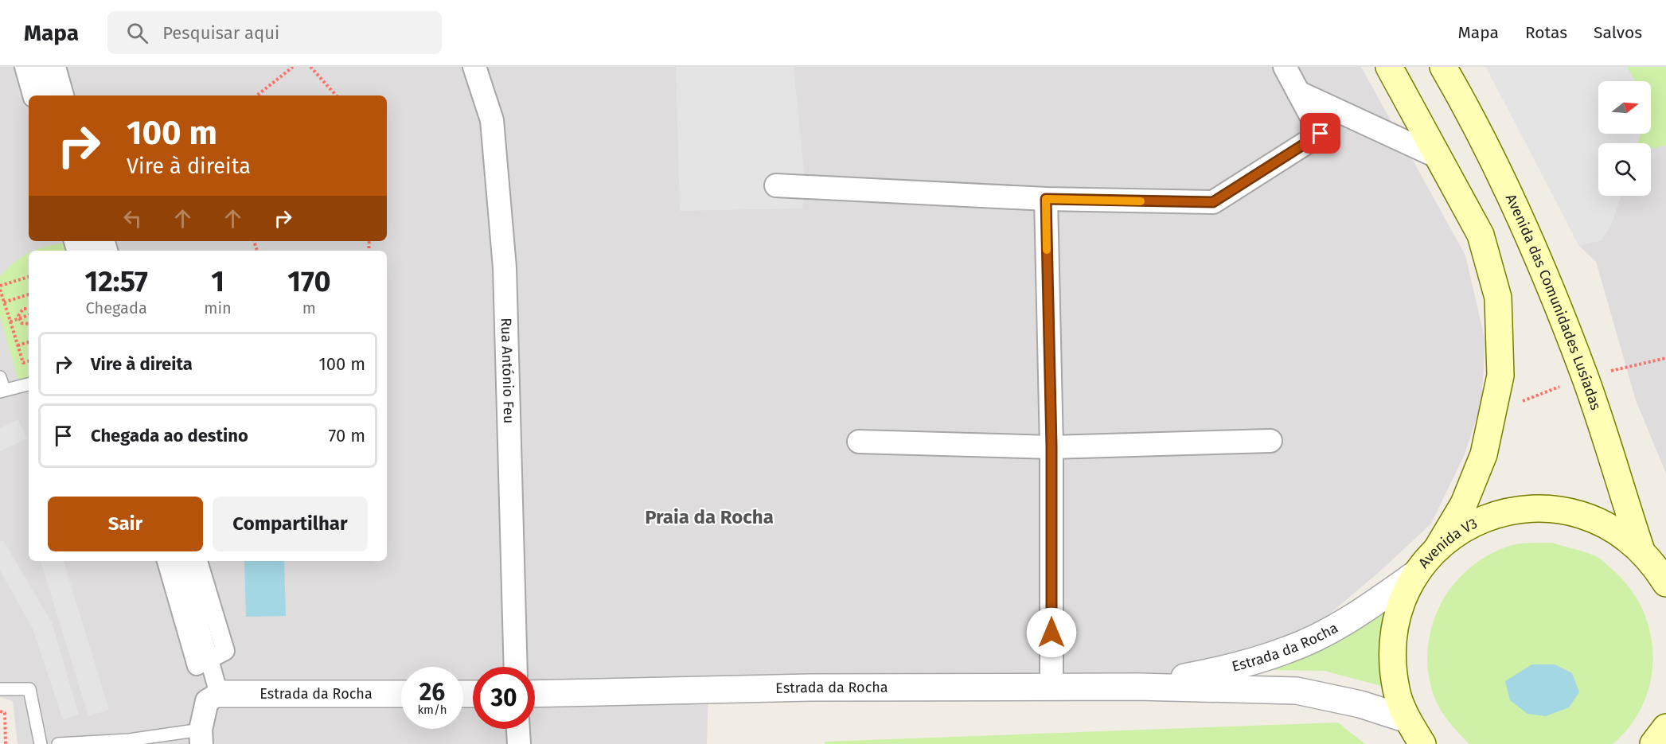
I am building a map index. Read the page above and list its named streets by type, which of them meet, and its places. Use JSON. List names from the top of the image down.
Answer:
{
  "streets": {
    "main road": ["Avenida das Comunidades Lusíadas", "Avenida V3"],
    "street": ["Rua António Feu", "Estrada da Rocha"]
  },
  "crossings": [
    ["Avenida das Comunidades Lusíadas", "Avenida V3"],
    ["Avenida V3", "Estrada da Rocha"]
  ],
  "districts": ["Praia da Rocha"],
  "north": "right",
  "page": {
    "header": "Mapa",
    "search": "Pesquisar aqui",
    "nav": ["Mapa", "Rotas", "Salvos"],
    "turn": ["100 m", "Vire à direita"],
    "eta": [
      "12:57",
      "Chegada",
      "1",
      "min",
      "170",
      "m"
    ],
    "list": [
      {
        "name": "Vire à direita",
        "value": "100 m"
      },
      {
        "name": "Chegada ao destino",
        "value": "70 m"
      }
    ],
    "buttons": ["Sair", "Compartilhar"],
    "speed": "26 km/h",
    "limit": "30"
  }
}
